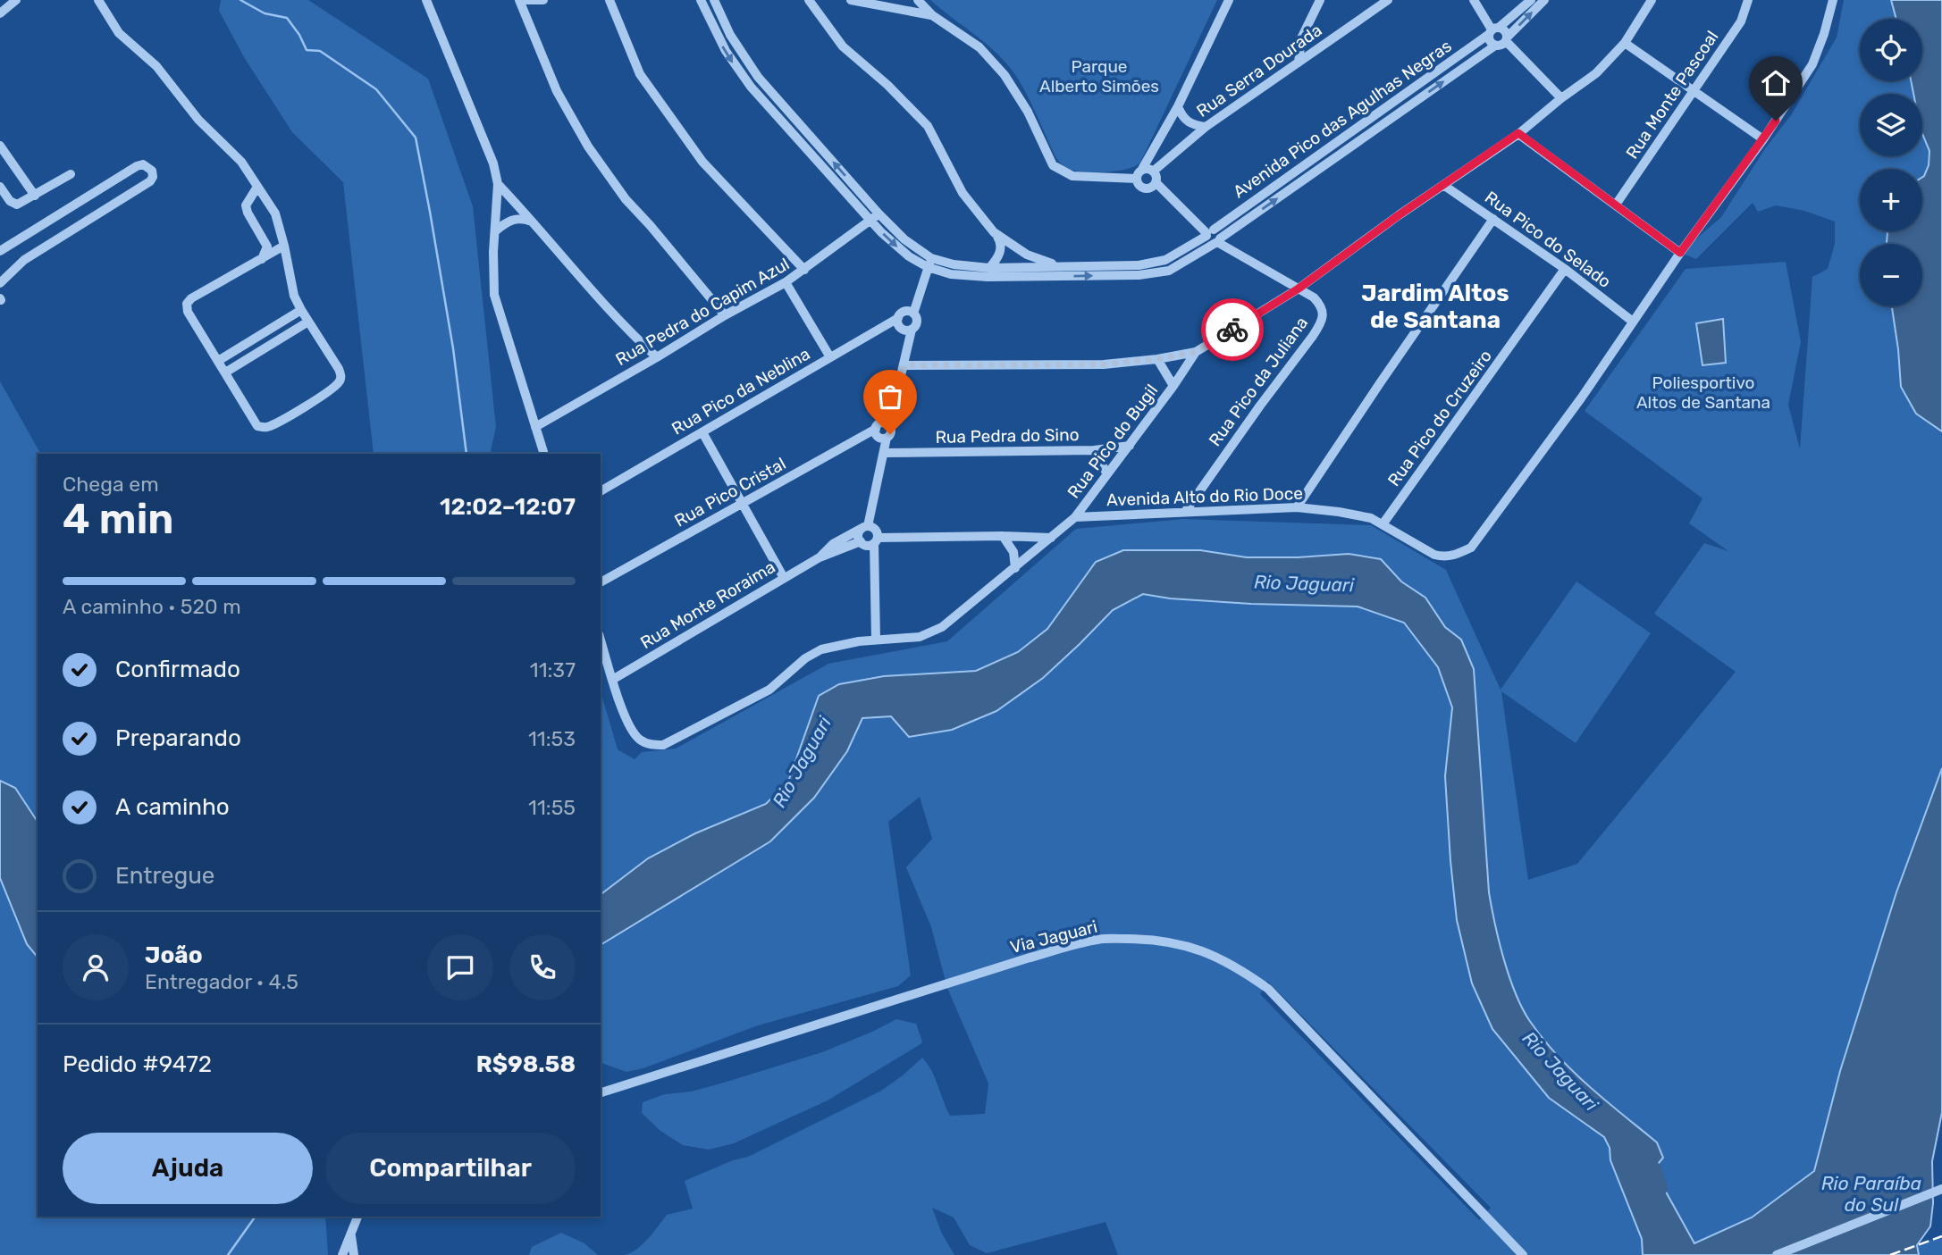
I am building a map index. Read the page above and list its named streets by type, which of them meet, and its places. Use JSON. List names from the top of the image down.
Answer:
{
  "streets": {
    "street": [
      "Rua Serra Dourada",
      "Rua Monte Pascoal",
      "Avenida Pico das Agulhas Negras",
      "Rua Pico do Selado",
      "Rua Pedra do Capim Azul",
      "Rua Pico da Juliana",
      "Rua Pico da Neblina",
      "Rua Pico do Cruzeiro",
      "Rua Pedra do Sino",
      "Rua Pico do Bugil",
      "Rua Pico Cristal",
      "Avenida Alto do Rio Doce",
      "Rua Monte Roraima",
      "Via Jaguari"
    ]
  },
  "crossings": [
    ["Avenida Pico das Agulhas Negras", "Rua Pedra do Capim Azul"],
    ["Avenida Pico das Agulhas Negras", "Rua Pico da Juliana"],
    ["Rua Pico do Selado", "Rua Pico do Cruzeiro"],
    ["Rua Pico do Selado", "Avenida Alto do Rio Doce"],
    ["Rua Pico da Juliana", "Avenida Alto do Rio Doce"],
    ["Rua Pico do Cruzeiro", "Avenida Alto do Rio Doce"],
    ["Rua Pedra do Sino", "Rua Pico do Bugil"],
    ["Rua Pico do Bugil", "Avenida Alto do Rio Doce"]
  ],
  "districts": ["Jardim Altos de Santana"],
  "water": ["Rio Jaguari", "Rio Paraíba do Sul"],
  "parks": ["Parque Alberto Simões", "Poliesportivo Altos de Santana"],
  "page": {
    "map_buttons": ["+", "−"],
    "heading": ["4 min", "Chega em", "12:02–12:07"],
    "panel": [
      "João",
      "Entregador · 4.5",
      "Pedido #9472",
      "R$98.58"
    ],
    "bar": "A caminho · 520 m",
    "list": [
      ["Confirmado", "11:37"],
      ["Preparando", "11:53"],
      ["A caminho", "11:55"],
      "Entregue"
    ],
    "buttons": ["Ajuda", "Compartilhar"]
  }
}
